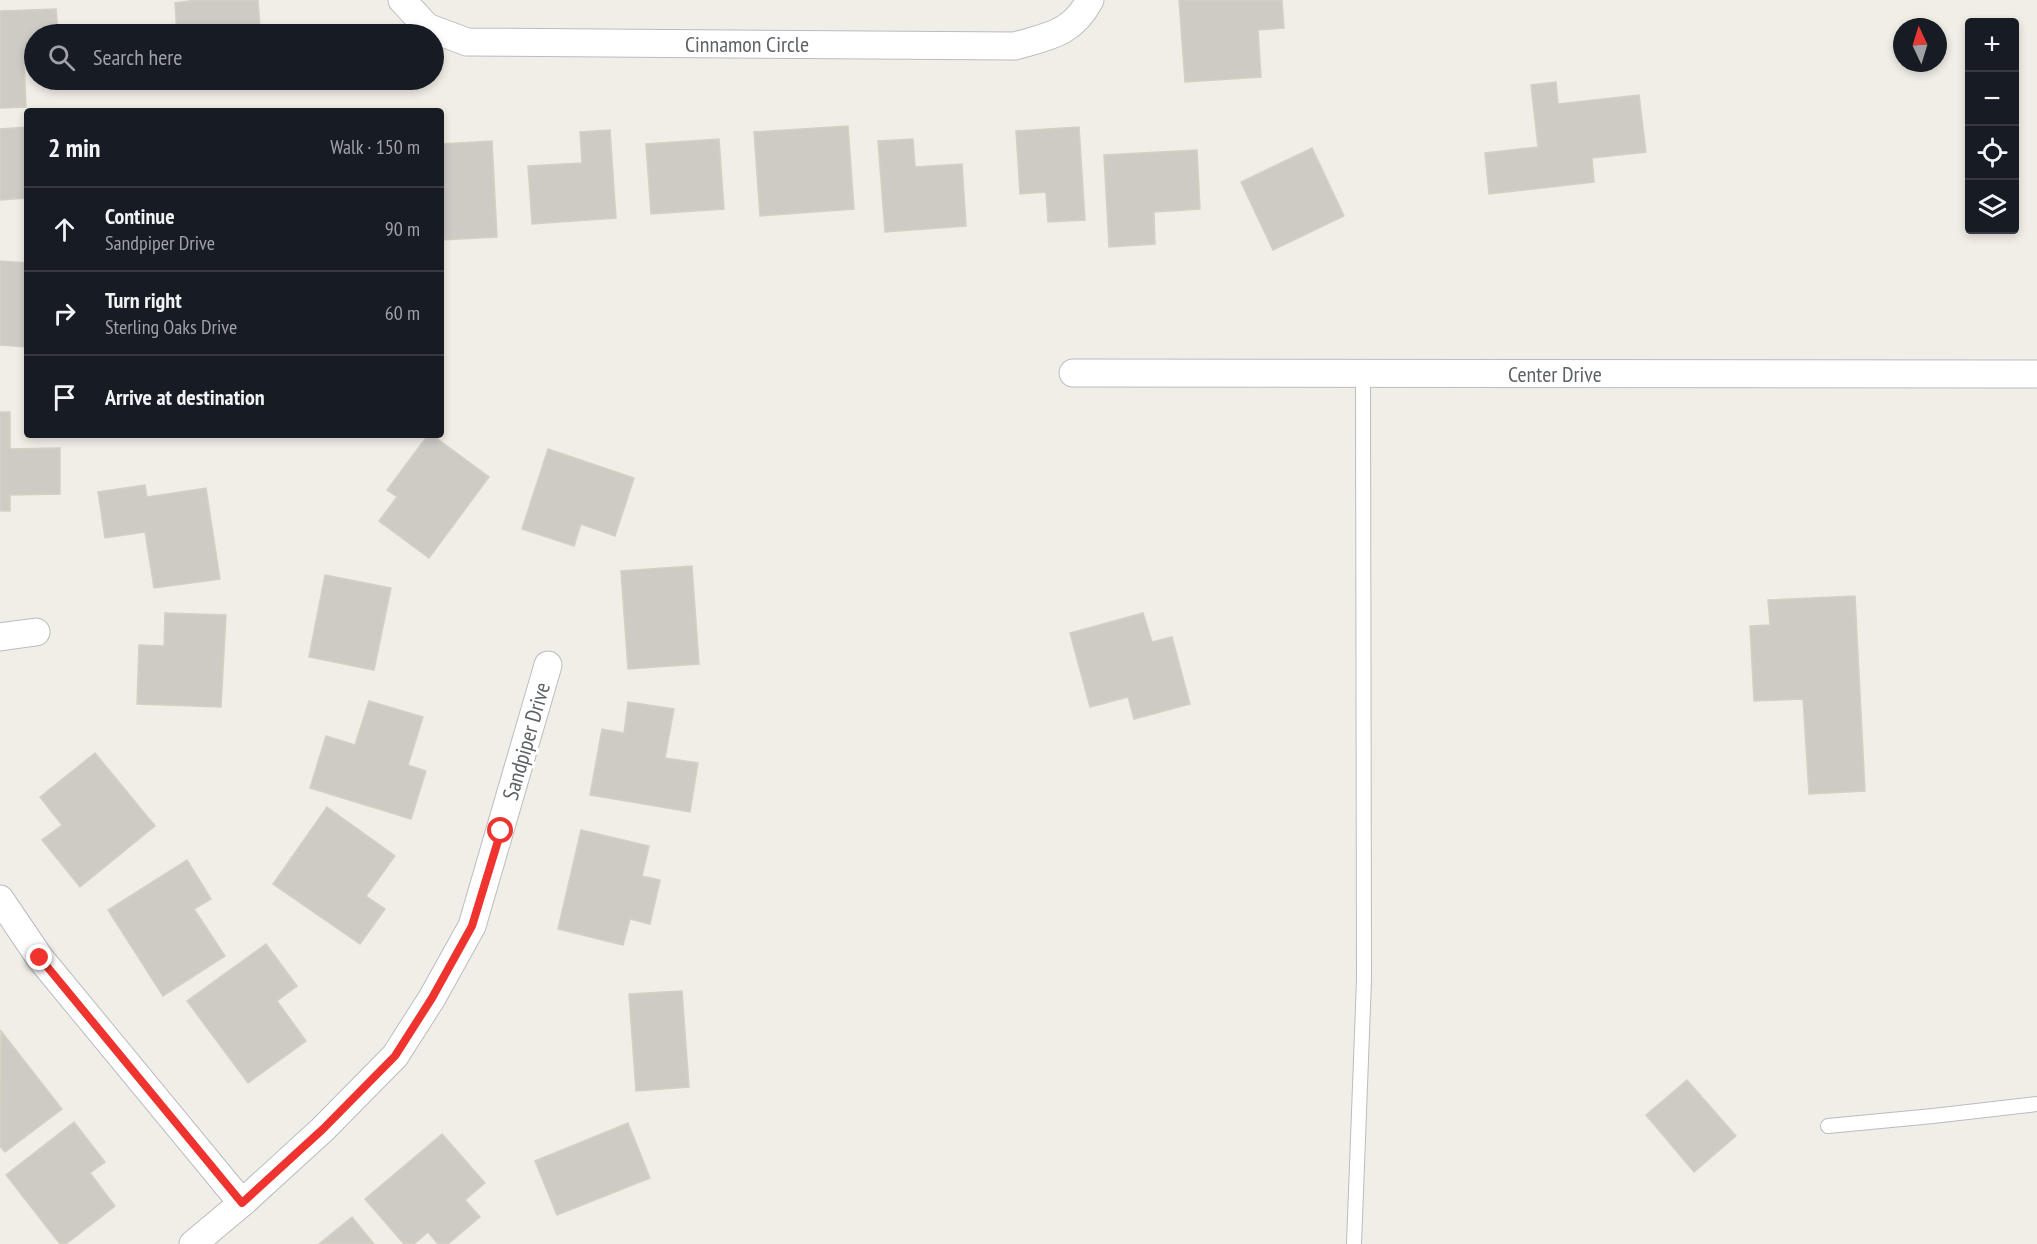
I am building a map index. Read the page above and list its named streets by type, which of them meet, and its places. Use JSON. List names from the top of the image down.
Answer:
{
  "streets": {
    "street": ["Cinnamon Circle", "Center Drive", "Sandpiper Drive"]
  },
  "north": "top",
  "page": {
    "map_buttons": ["+", "−"],
    "search": "Search here",
    "heading": ["2 min", "Walk · 150 m"],
    "list": [
      ["Continue", "Sandpiper Drive", "90 m"],
      ["Turn right", "Sterling Oaks Drive", "60 m"],
      "Arrive at destination"
    ]
  }
}
